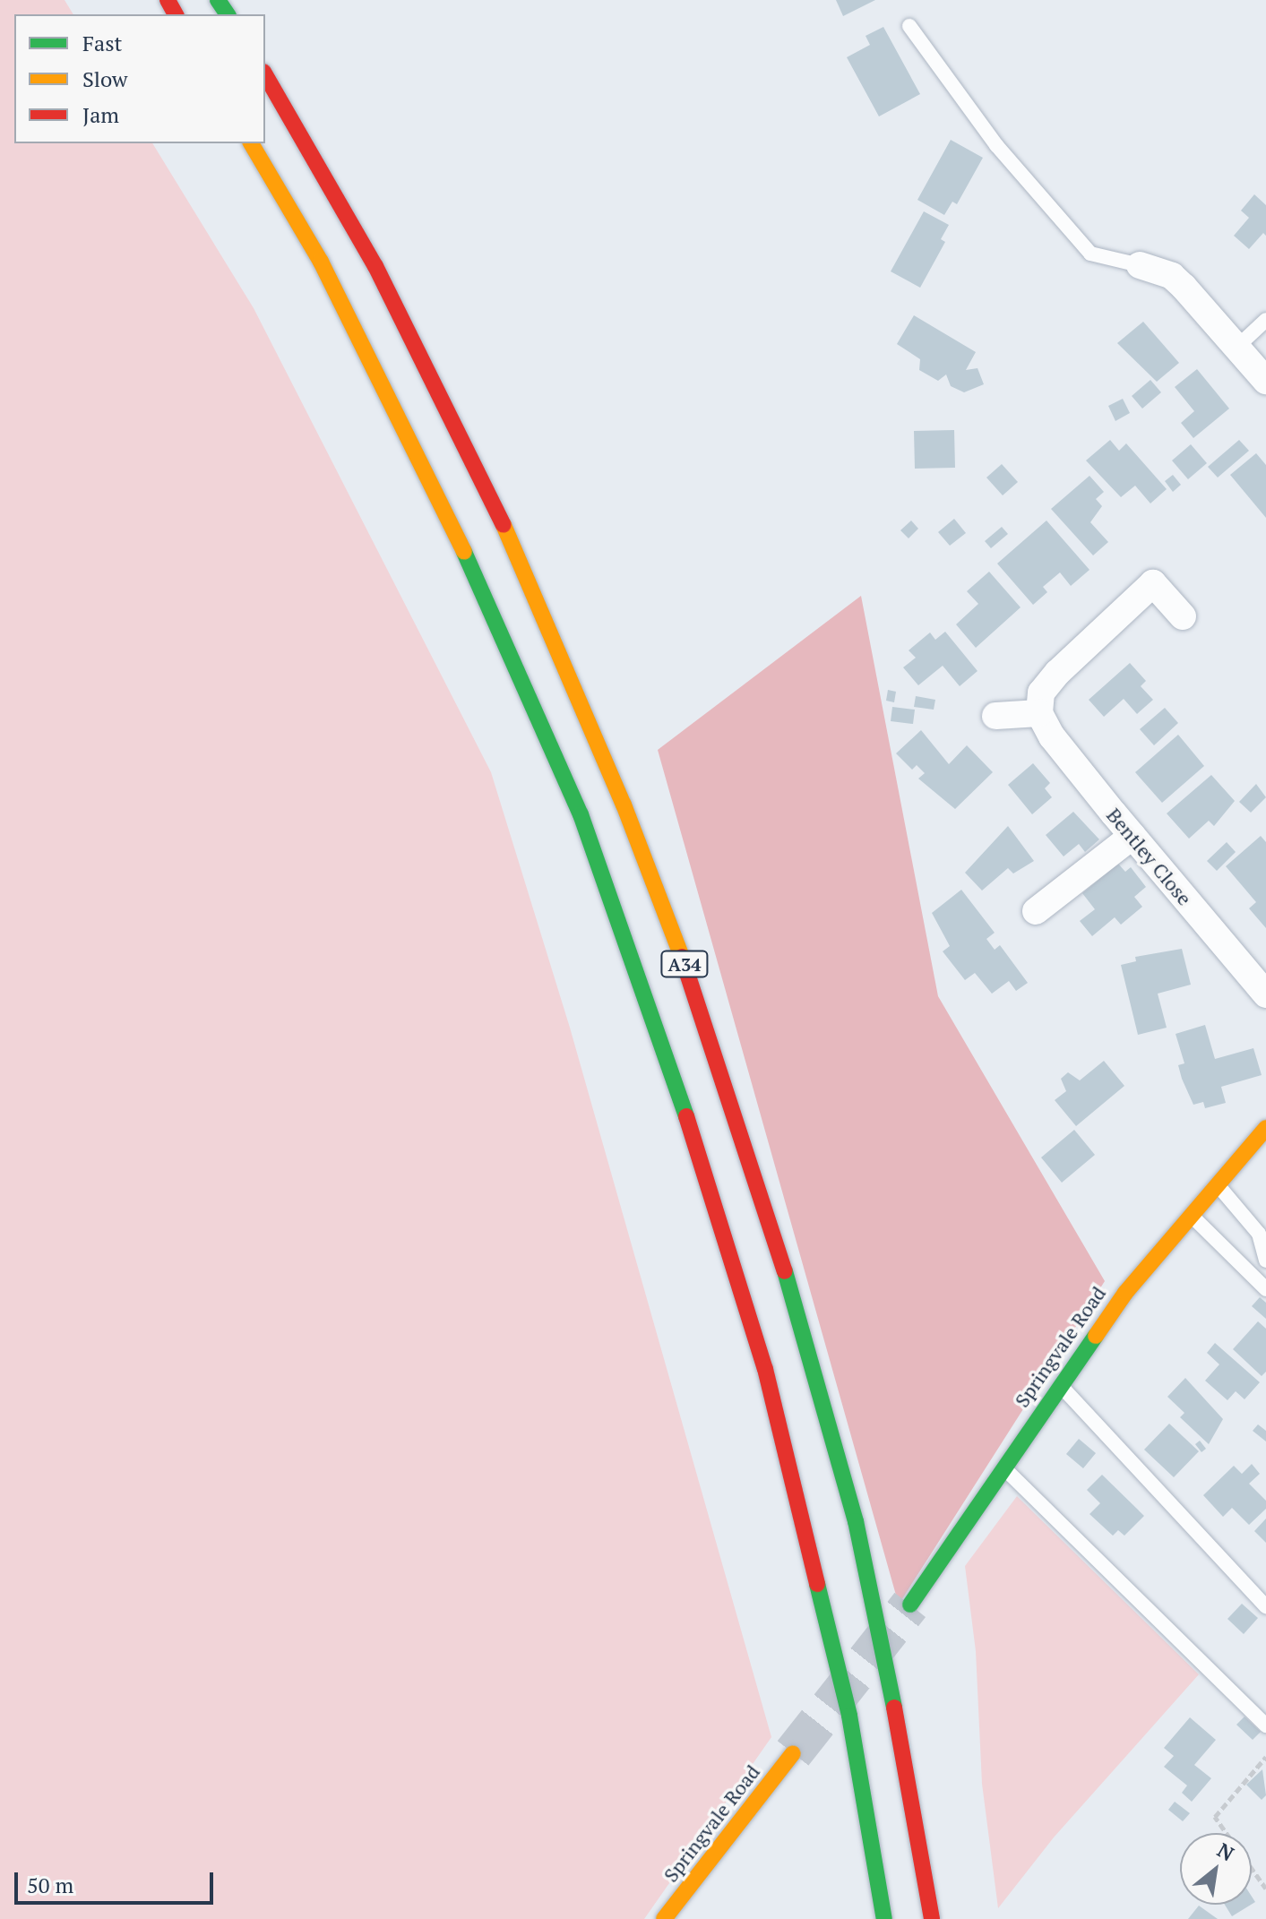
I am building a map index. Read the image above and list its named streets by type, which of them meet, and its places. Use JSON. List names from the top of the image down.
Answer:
{
  "streets": {
    "main road": ["A34", "Springvale Road"],
    "street": ["Bentley Close"]
  },
  "legend": ["Fast", "Slow", "Jam"],
  "scale_bar": "50 m",
  "north": "top right"
}
